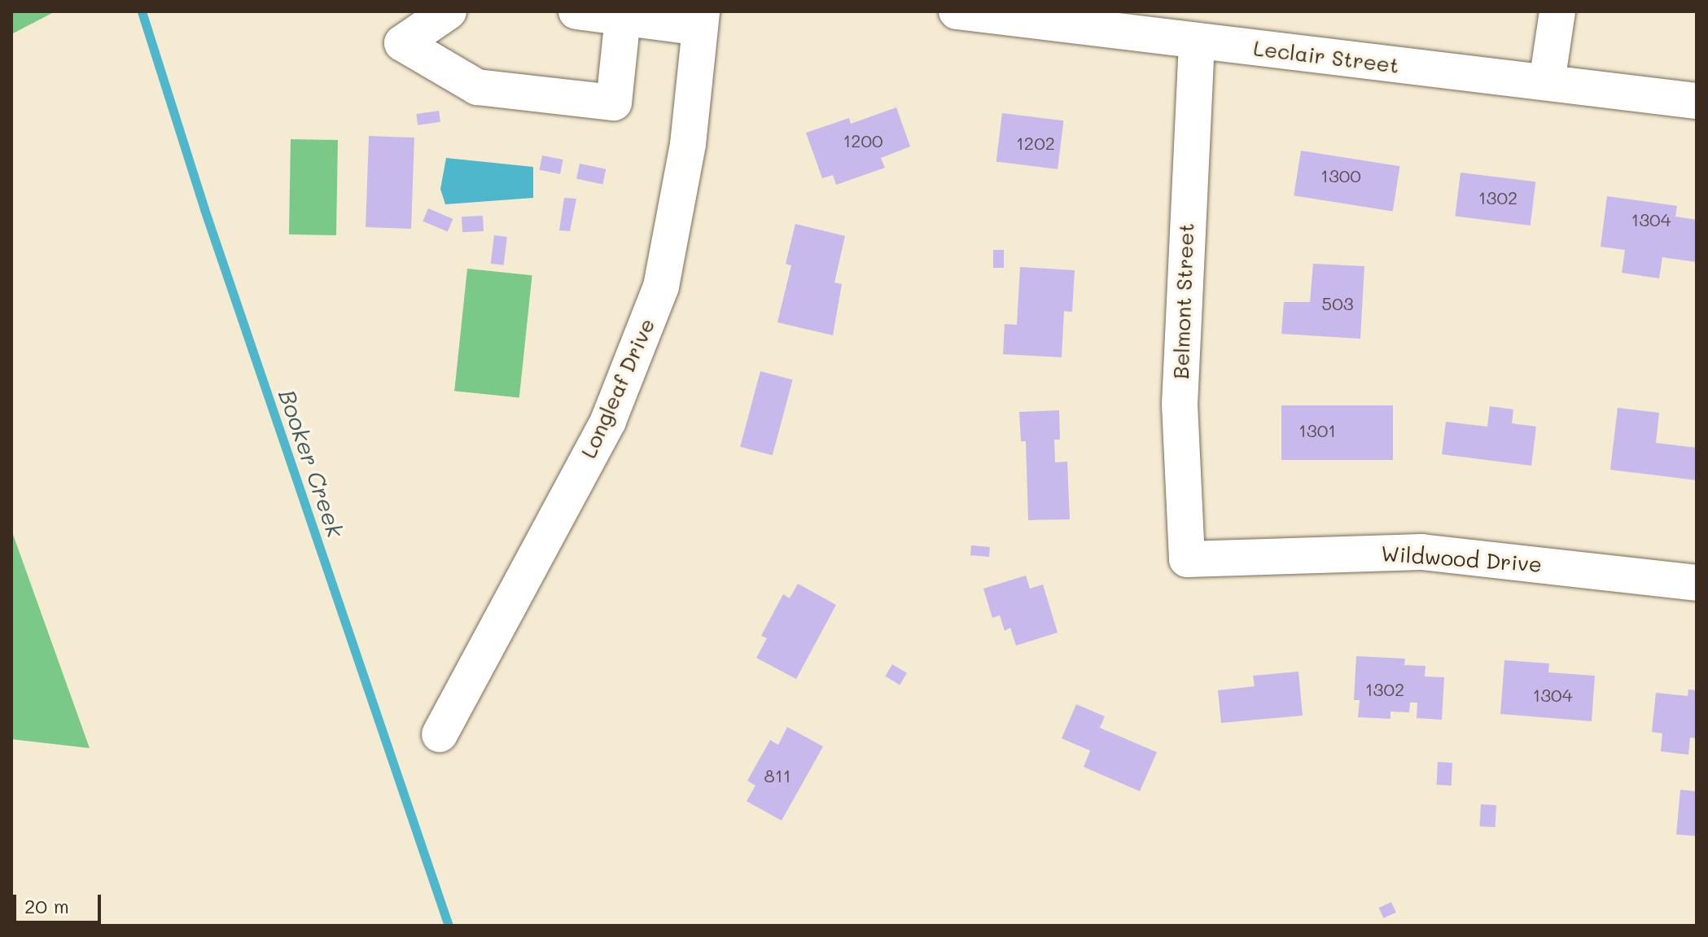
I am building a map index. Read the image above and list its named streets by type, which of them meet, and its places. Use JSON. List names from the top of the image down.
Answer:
{
  "streets": {
    "street": [
      "Leclair Street",
      "Belmont Street",
      "Longleaf Drive",
      "Wildwood Drive"
    ]
  },
  "crossings": [
    ["Leclair Street", "Belmont Street"],
    ["Belmont Street", "Wildwood Drive"]
  ],
  "water": ["Booker Creek"],
  "house_numbers": [
    "1200",
    "1202",
    "1300",
    "1302",
    "1304",
    "503",
    "1301",
    "1302",
    "1304",
    "811"
  ],
  "scale_bar": "20 m"
}
